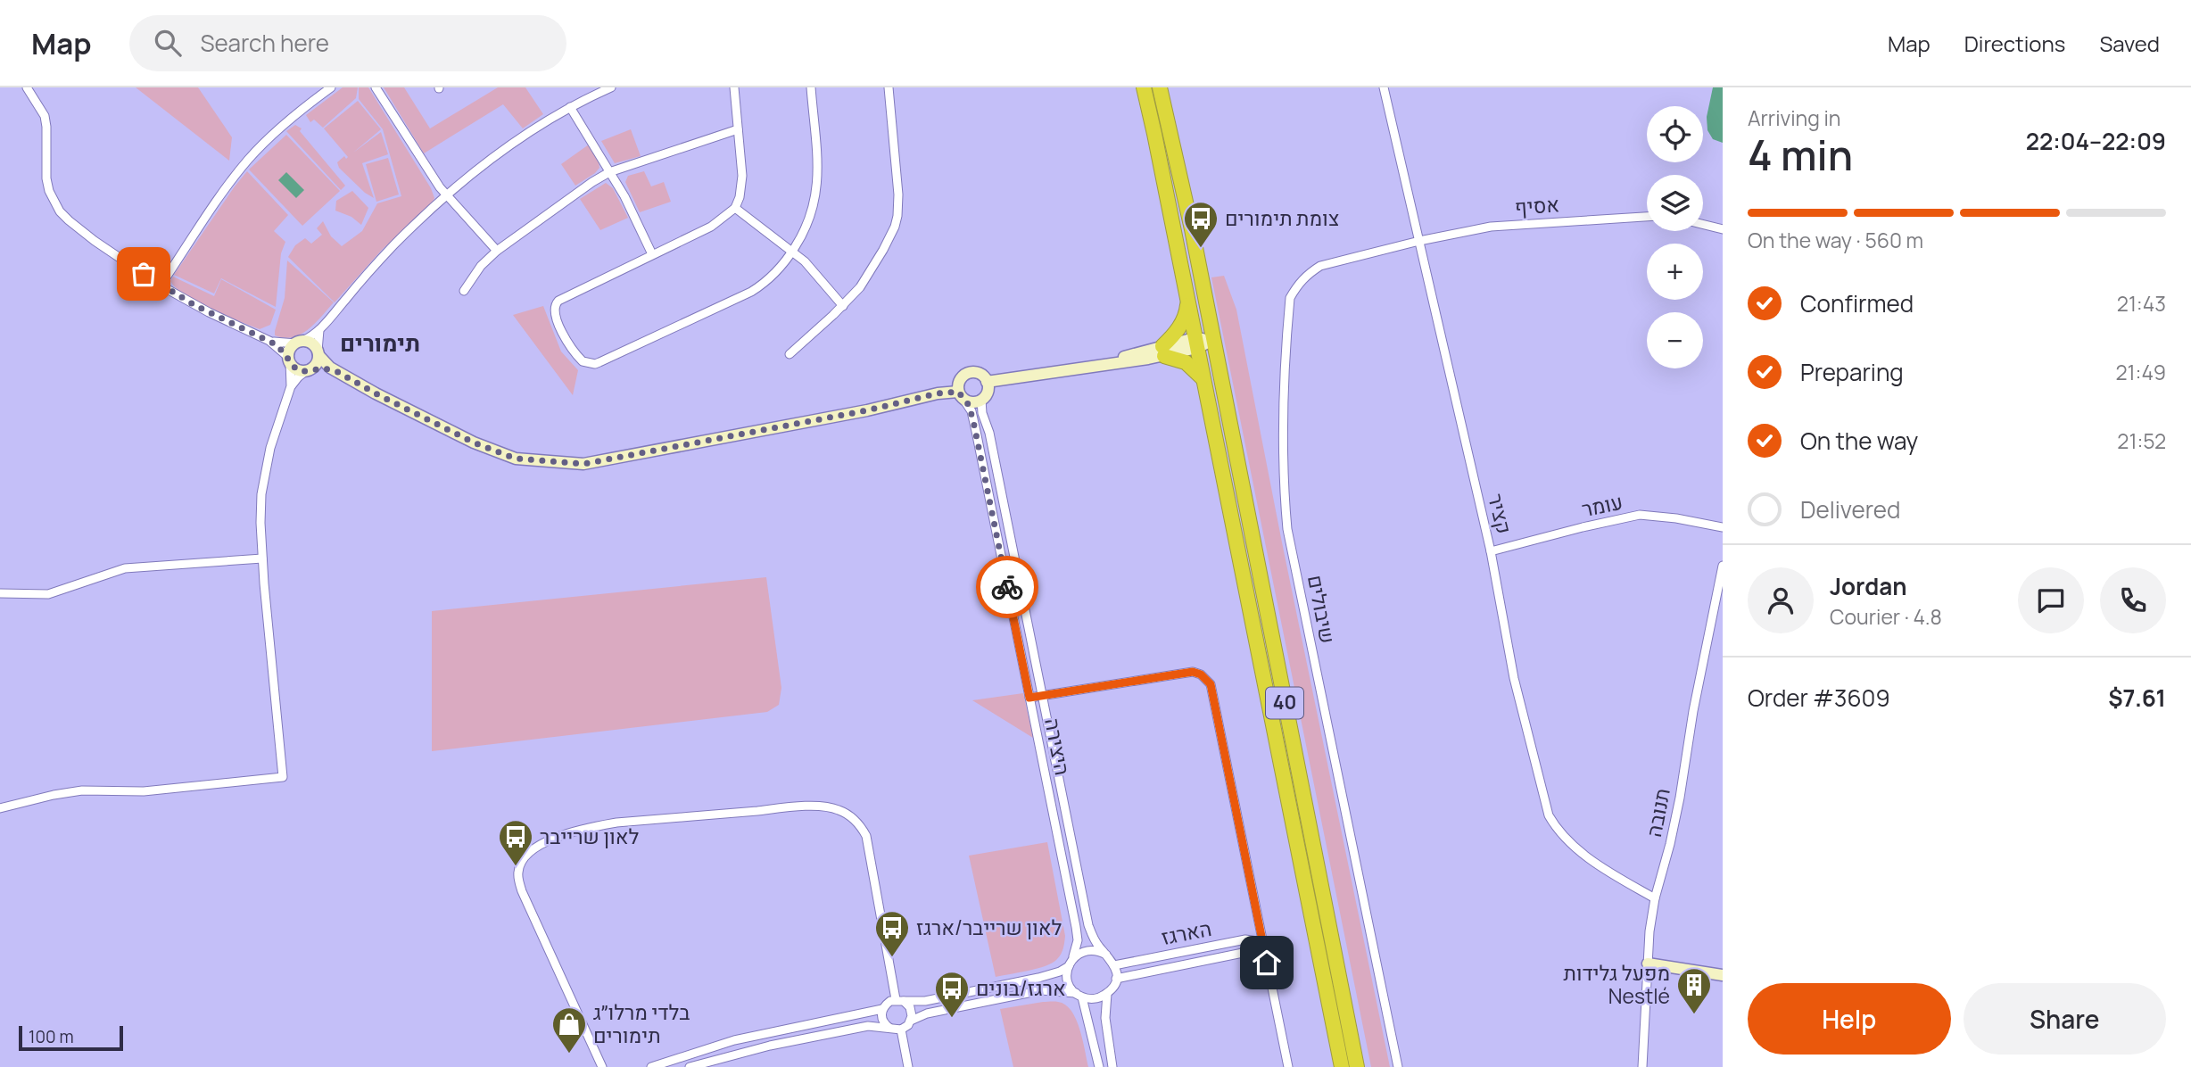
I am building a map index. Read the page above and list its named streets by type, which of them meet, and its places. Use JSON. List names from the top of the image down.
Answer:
{
  "streets": {
    "highway": ["40"],
    "street": [
      "אסיף",
      "עומר",
      "קציר",
      "שיבולים",
      "היצירה",
      "תנובה",
      "הארגז"
    ]
  },
  "crossings": [
    ["אסיף", "קציר"],
    ["אסיף", "שיבולים"],
    ["עומר", "קציר"],
    ["קציר", "שיבולים"],
    ["קציר", "תנובה"],
    ["היצירה", "הארגז"]
  ],
  "districts": ["תימורים"],
  "places": {
    "bus stop": [
      "צומת תימורים",
      "לאון שרייבר",
      "לאון שרייבר/ארגז",
      "ארגז/בונים"
    ],
    "building": ["מפעל גלידות Nestlé"],
    "shop": ["בלדי מרלו״ג תימורים"]
  },
  "scale_bar": "100 m",
  "page": {
    "header": "Map",
    "search": "Search here",
    "nav": ["Map", "Directions", "Saved"],
    "heading": ["4 min", "Arriving in", "22:04–22:09"],
    "panel": [
      "Jordan",
      "Courier · 4.8",
      "Order #3609",
      "$7.61"
    ],
    "map_buttons": ["+", "−"],
    "bar": "On the way · 560 m",
    "list": [
      ["Confirmed", "21:43"],
      ["Preparing", "21:49"],
      ["On the way", "21:52"],
      "Delivered"
    ],
    "buttons": ["Help", "Share"],
    "scale": "100 m"
  }
}
